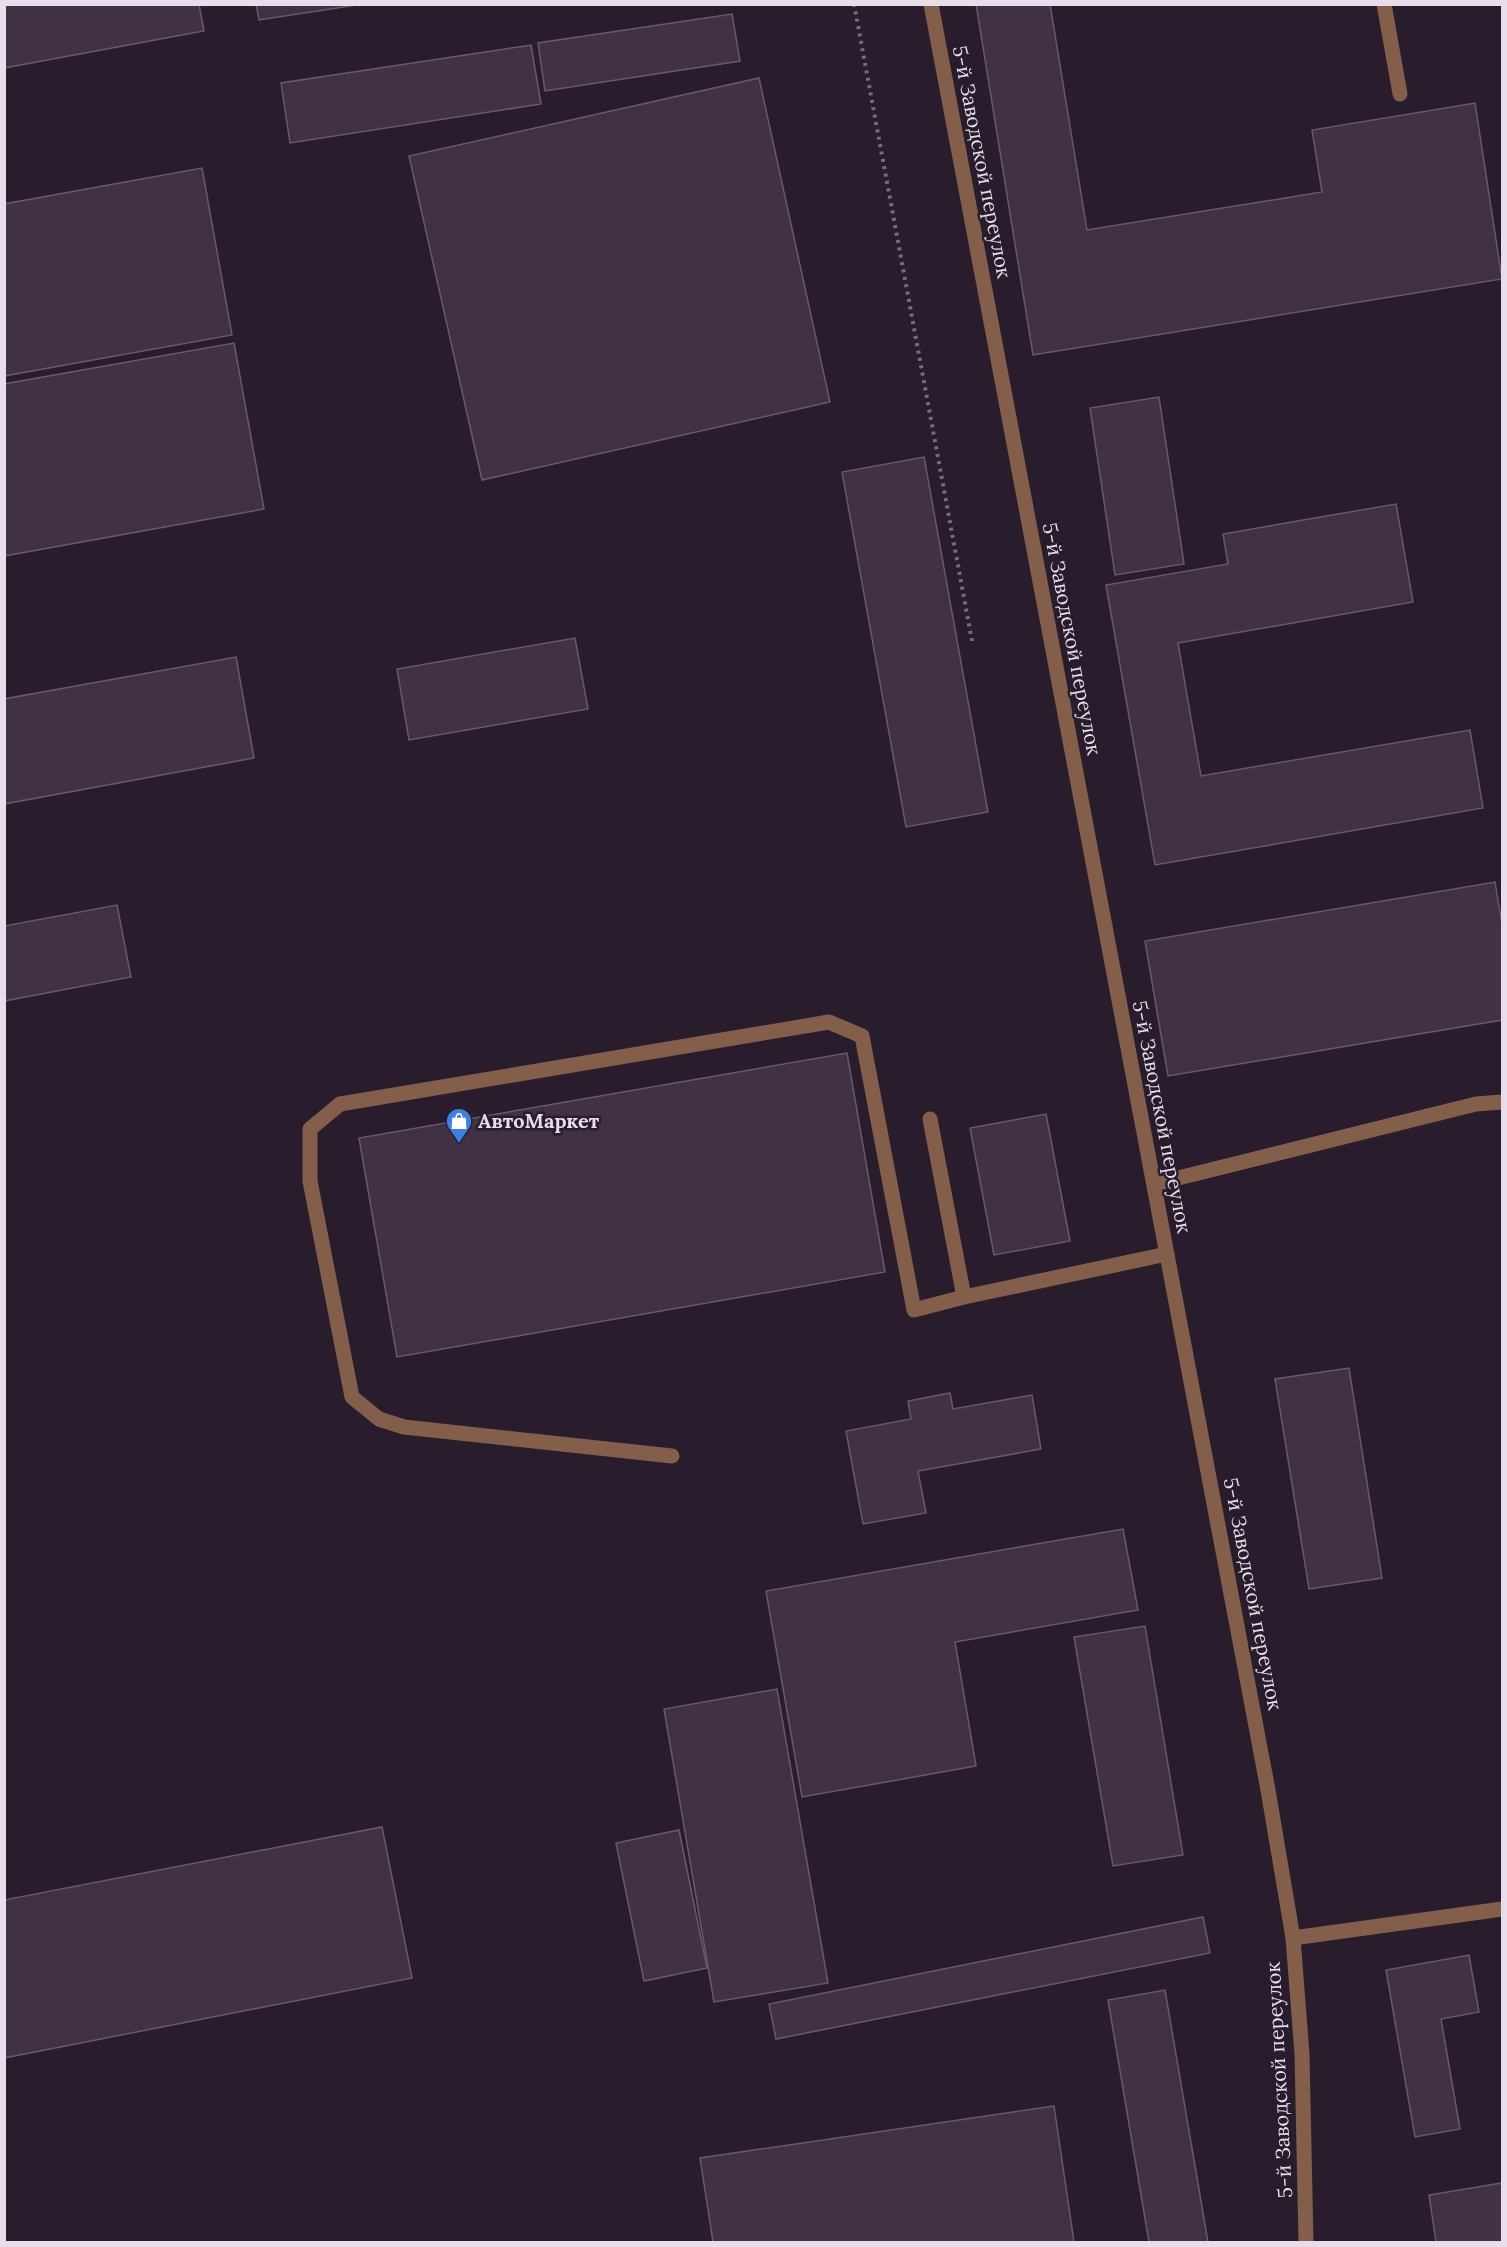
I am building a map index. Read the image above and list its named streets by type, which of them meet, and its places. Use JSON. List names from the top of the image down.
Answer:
{
  "streets": {
    "street": ["5-й Заводской переулок"]
  },
  "places": {
    "shop": ["АвтоМаркет"]
  }
}
